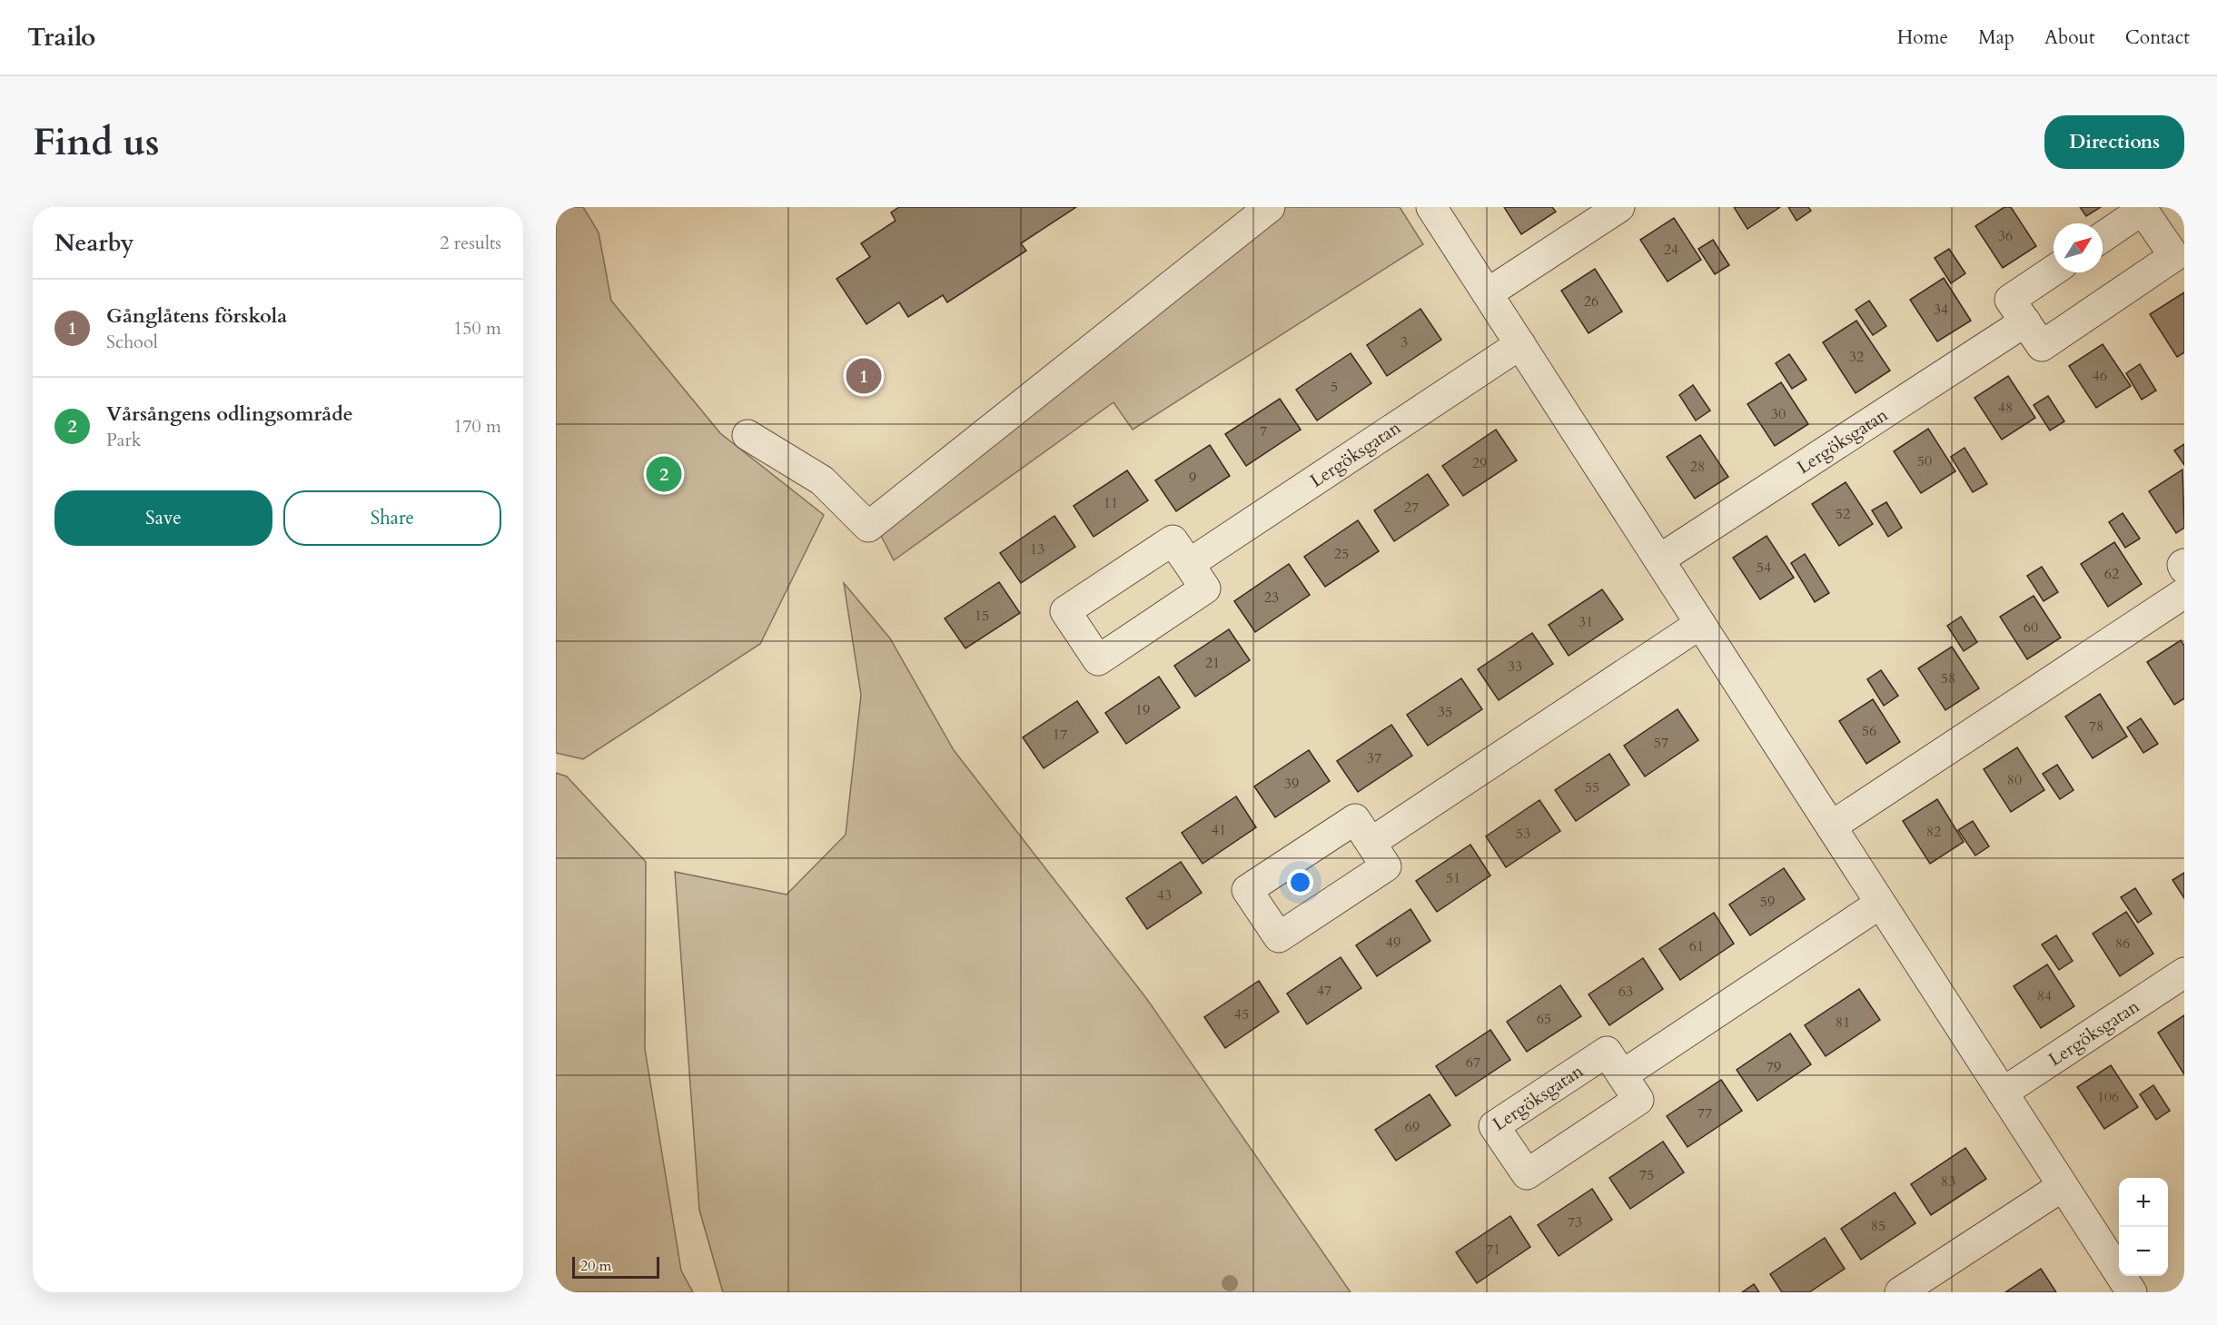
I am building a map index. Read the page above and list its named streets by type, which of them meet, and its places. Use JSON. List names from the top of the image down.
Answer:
{
  "streets": {
    "street": ["Lergöksgatan"]
  },
  "house_numbers": [
    "36",
    "24",
    "26",
    "34",
    "3",
    "32",
    "46",
    "5",
    "48",
    "30",
    "7",
    "50",
    "29",
    "28",
    "9",
    "11",
    "27",
    "52",
    "13",
    "25",
    "54",
    "62",
    "23",
    "15",
    "31",
    "60",
    "21",
    "33",
    "58",
    "19",
    "35",
    "78",
    "56",
    "17",
    "57",
    "37",
    "80",
    "39",
    "55",
    "41",
    "82",
    "53",
    "51",
    "43",
    "59",
    "49",
    "86",
    "61",
    "47",
    "63",
    "84",
    "45",
    "65",
    "81",
    "67",
    "79",
    "106",
    "77",
    "69",
    "75",
    "83",
    "73",
    "85",
    "71"
  ],
  "scale_bar": "20 m",
  "north": "top right",
  "page": {
    "header": "Trailo",
    "nav": [
      "Home",
      "Map",
      "About",
      "Contact"
    ],
    "buttons": [
      "Directions",
      ["Save", "Share"]
    ],
    "title": "Find us",
    "heading": ["Nearby", "2 results"],
    "list": [
      {
        "mark": "1",
        "name": "Gånglåtens förskola",
        "note": "School",
        "value": "150 m"
      },
      {
        "mark": "2",
        "name": "Vårsångens odlingsområde",
        "note": "Park",
        "value": "170 m"
      }
    ],
    "pins": ["1", "2"],
    "map_buttons": ["+", "−"],
    "scale": "20 m"
  }
}
